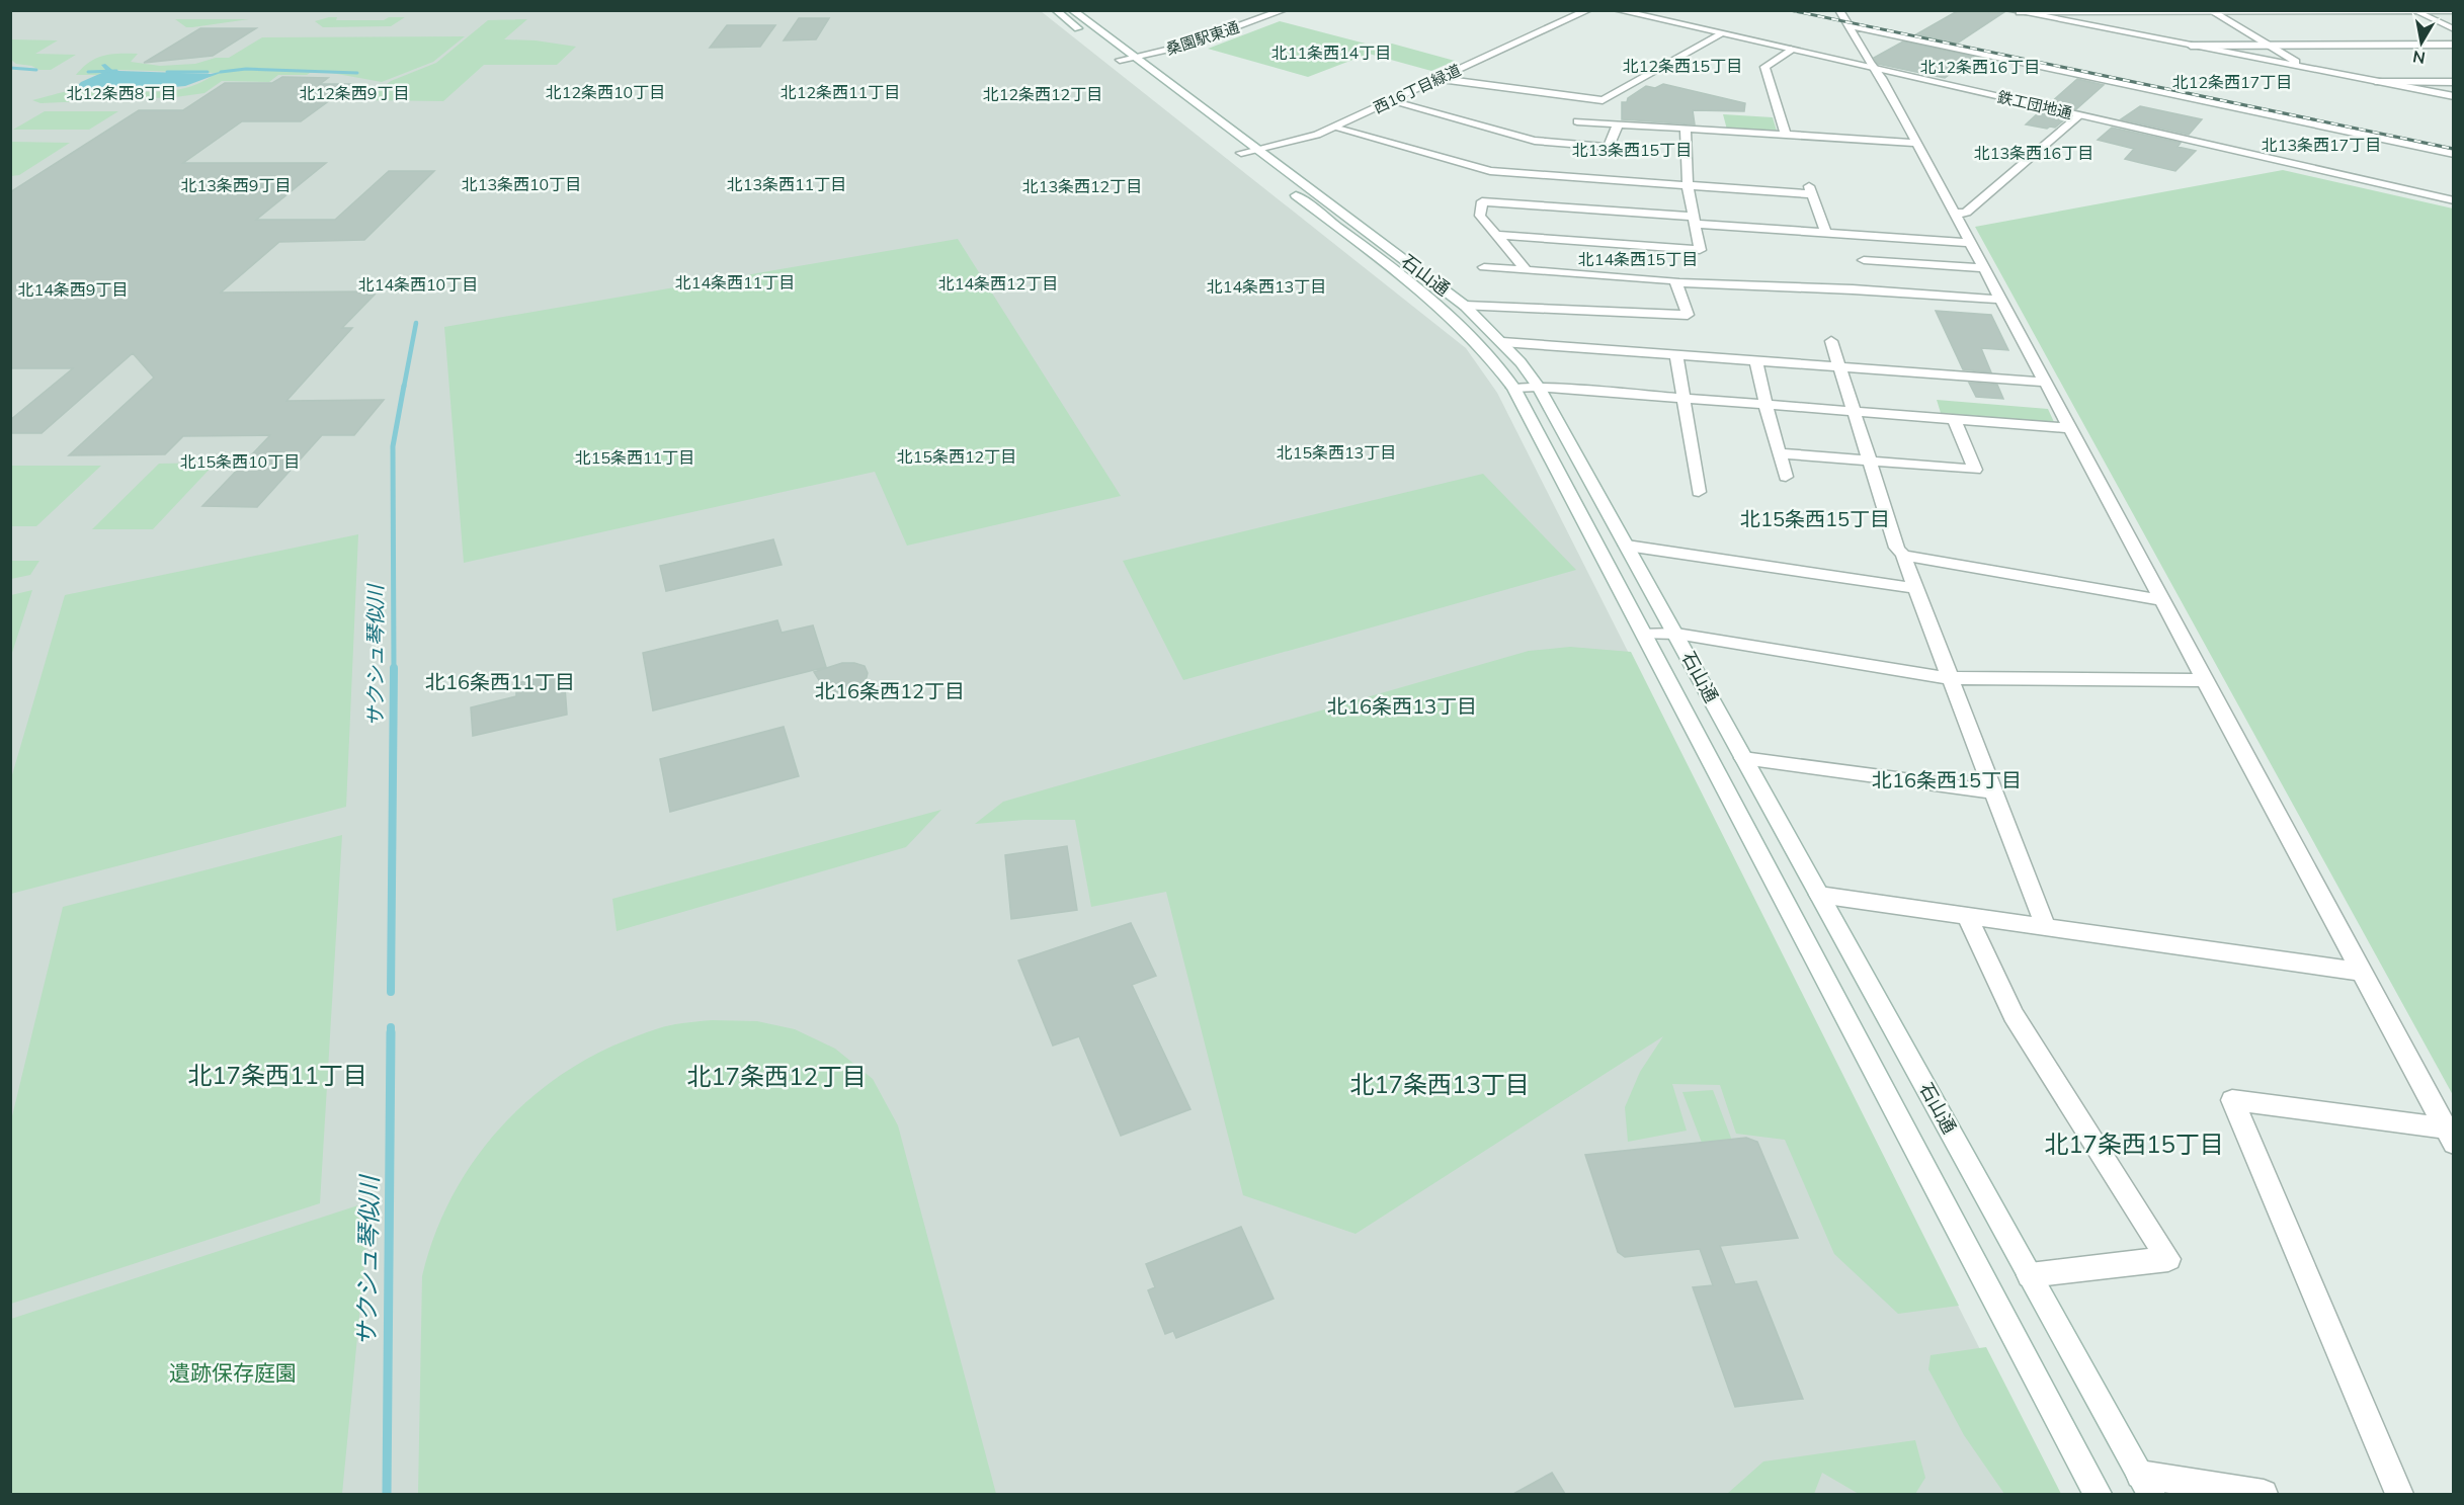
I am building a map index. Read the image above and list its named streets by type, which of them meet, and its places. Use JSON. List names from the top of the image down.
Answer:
{
  "streets": {
    "street": [
      "桑園駅東通",
      "西16丁目緑道",
      "鉄工団地通",
      "石山通"
    ]
  },
  "crossings": [
    ["桑園駅東通", "石山通"],
    ["西16丁目緑道", "石山通"]
  ],
  "districts": [
    "北11条西14丁目",
    "北12条西15丁目",
    "北12条西16丁目",
    "北12条西17丁目",
    "北12条西10丁目",
    "北12条西11丁目",
    "北12条西8丁目",
    "北12条西9丁目",
    "北12条西12丁目",
    "北13条西17丁目",
    "北13条西15丁目",
    "北13条西16丁目",
    "北13条西10丁目",
    "北13条西11丁目",
    "北13条西9丁目",
    "北13条西12丁目",
    "北14条西15丁目",
    "北14条西11丁目",
    "北14条西12丁目",
    "北14条西10丁目",
    "北14条西13丁目",
    "北14条西9丁目",
    "北15条西13丁目",
    "北15条西12丁目",
    "北15条西11丁目",
    "北15条西10丁目",
    "北15条西15丁目",
    "北16条西11丁目",
    "北16条西12丁目",
    "北16条西13丁目",
    "北16条西15丁目",
    "北17条西11丁目",
    "北17条西12丁目",
    "北17条西13丁目",
    "北17条西15丁目"
  ],
  "water": ["サクシュ琴似川"],
  "parks": ["遺跡保存庭園"],
  "north": "bottom"
}
